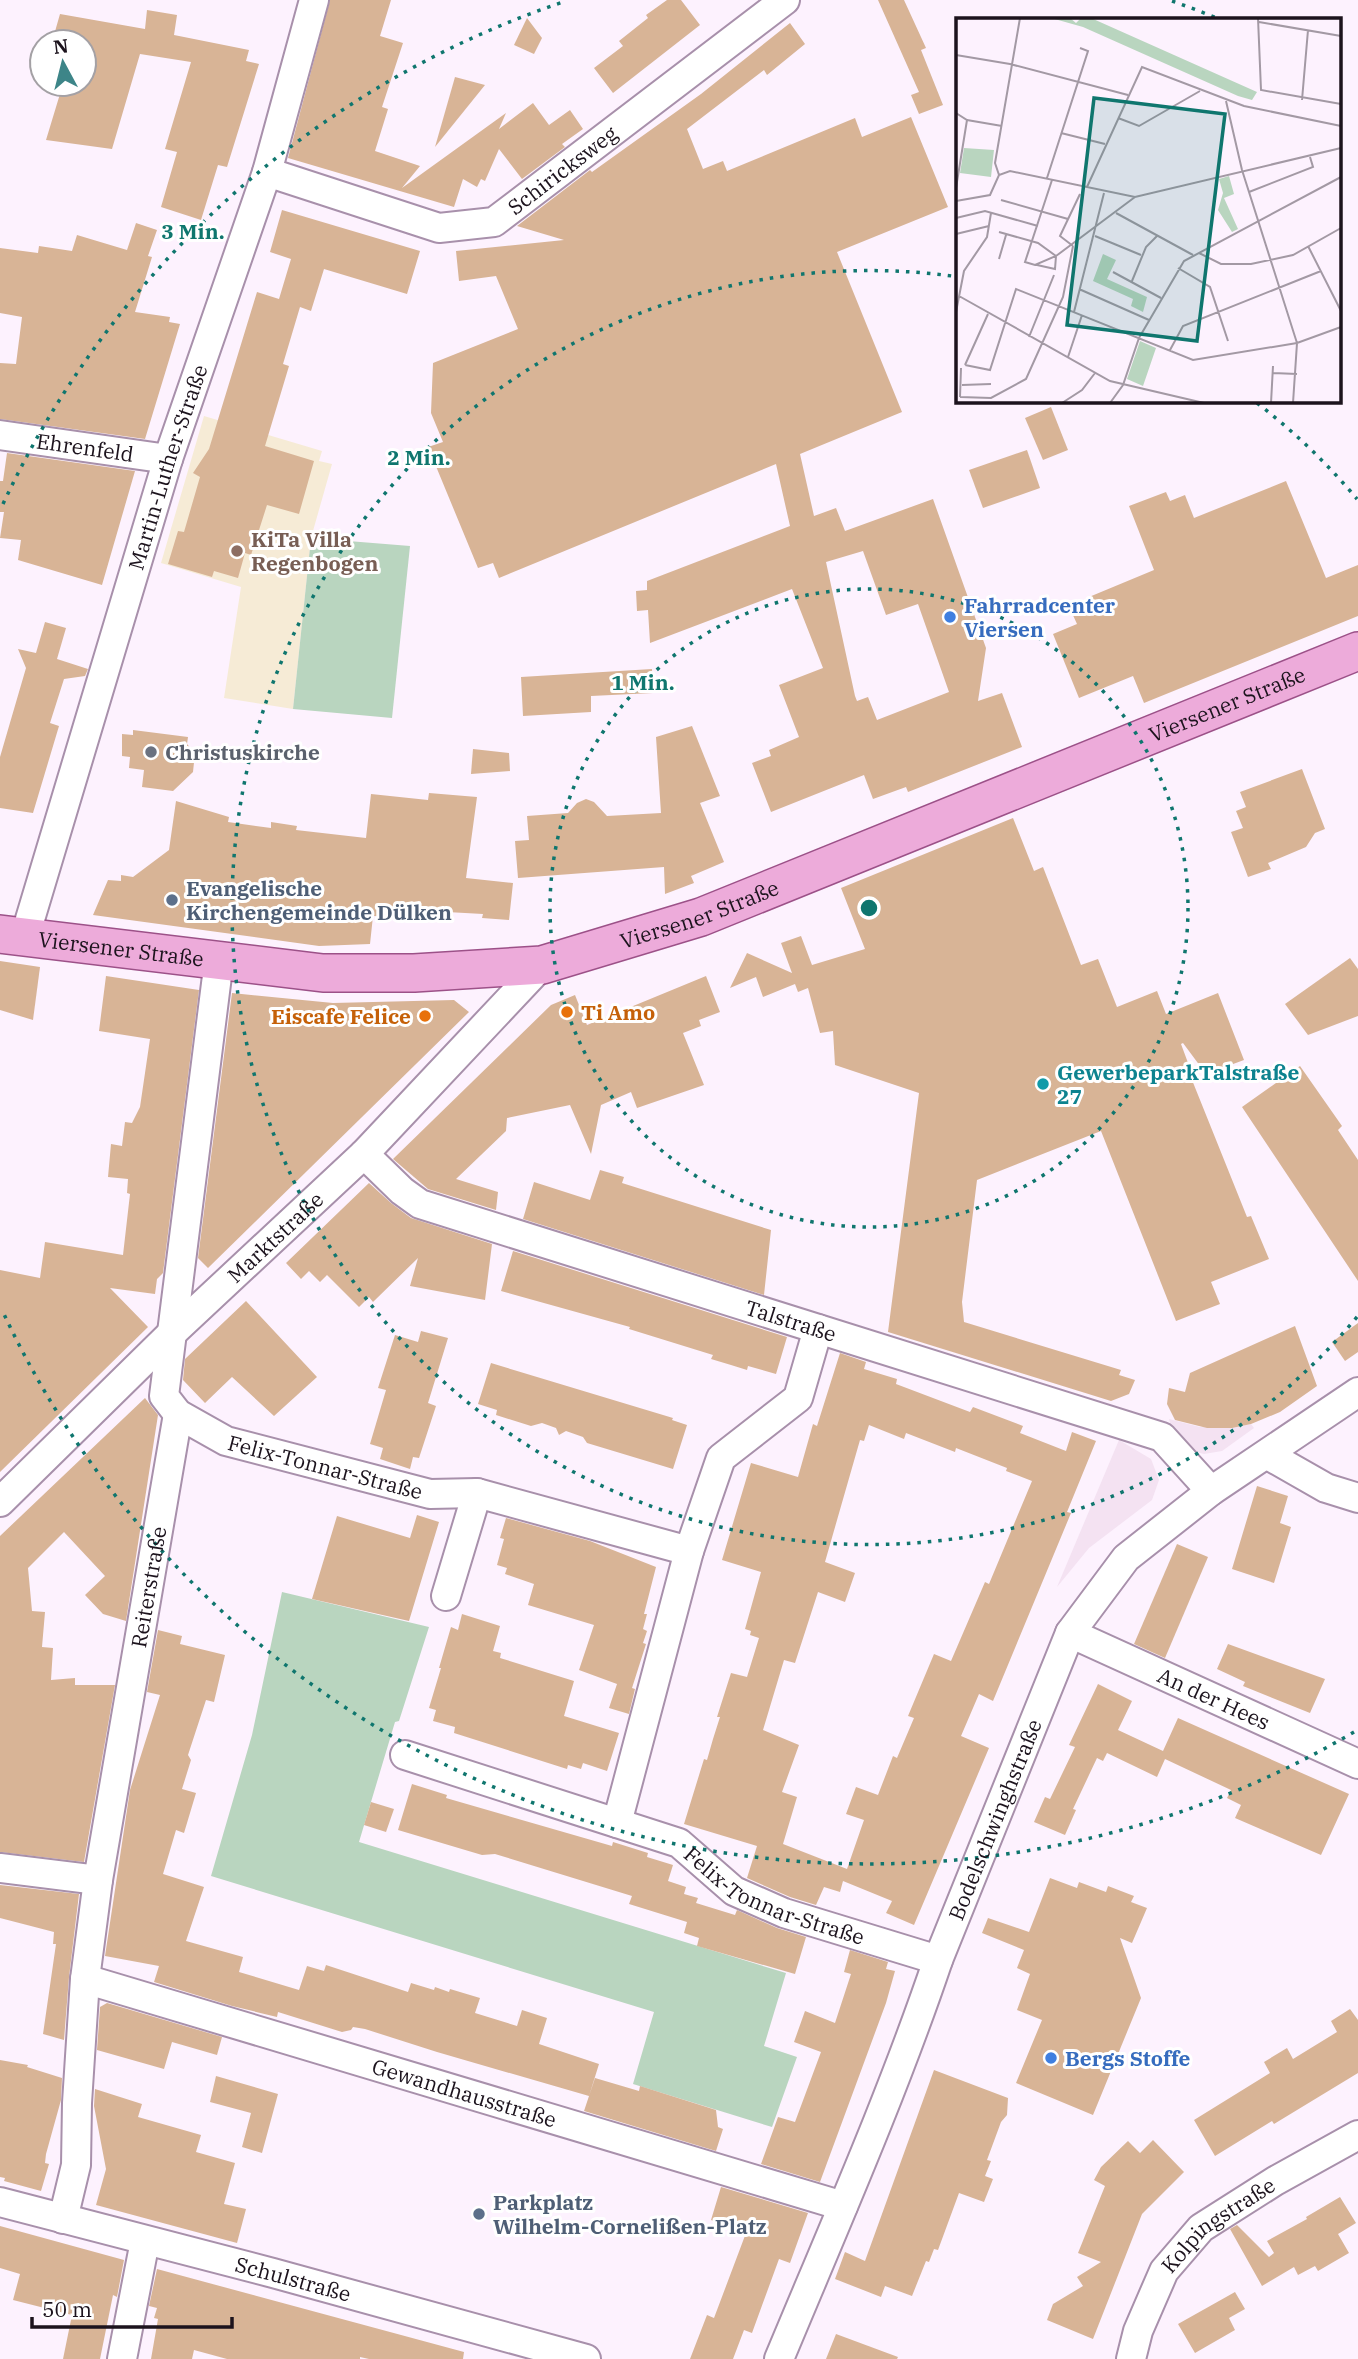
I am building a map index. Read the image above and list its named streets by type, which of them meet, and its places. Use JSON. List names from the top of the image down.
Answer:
{
  "streets": {
    "main road": ["Viersener Straße"],
    "street": [
      "Schiricksweg",
      "Ehrenfeld",
      "Martin-Luther-Straße",
      "Marktstraße",
      "Talstraße",
      "Felix-Tonnar-Straße",
      "Reiterstraße",
      "An der Hees",
      "Bodelschwinghstraße",
      "Gewandhausstraße",
      "Kolpingstraße",
      "Schulstraße"
    ]
  },
  "crossings": [
    ["Schiricksweg", "Martin-Luther-Straße"],
    ["Ehrenfeld", "Martin-Luther-Straße"],
    ["Martin-Luther-Straße", "Viersener Straße"],
    ["Viersener Straße", "Marktstraße"],
    ["Marktstraße", "Talstraße"],
    ["Talstraße", "Bodelschwinghstraße"],
    ["Felix-Tonnar-Straße", "Reiterstraße"],
    ["Felix-Tonnar-Straße", "Bodelschwinghstraße"],
    ["Reiterstraße", "Gewandhausstraße"],
    ["Reiterstraße", "Schulstraße"],
    ["An der Hees", "Bodelschwinghstraße"],
    ["Bodelschwinghstraße", "Gewandhausstraße"]
  ],
  "places": [
    "KiTa Villa Regenbogen",
    "Fahrradcenter Viersen",
    "Christuskirche",
    "Evangelische Kirchengemeinde Dülken",
    "Ti Amo",
    "Eiscafe Felice",
    "GewerbeparkTalstraße 27",
    "Bergs Stoffe",
    "Parkplatz Wilhelm-Cornelißen-Platz"
  ],
  "scale_bar": "50 m",
  "north": "top",
  "rings": ["3 Min.", "2 Min.", "1 Min."]
}
